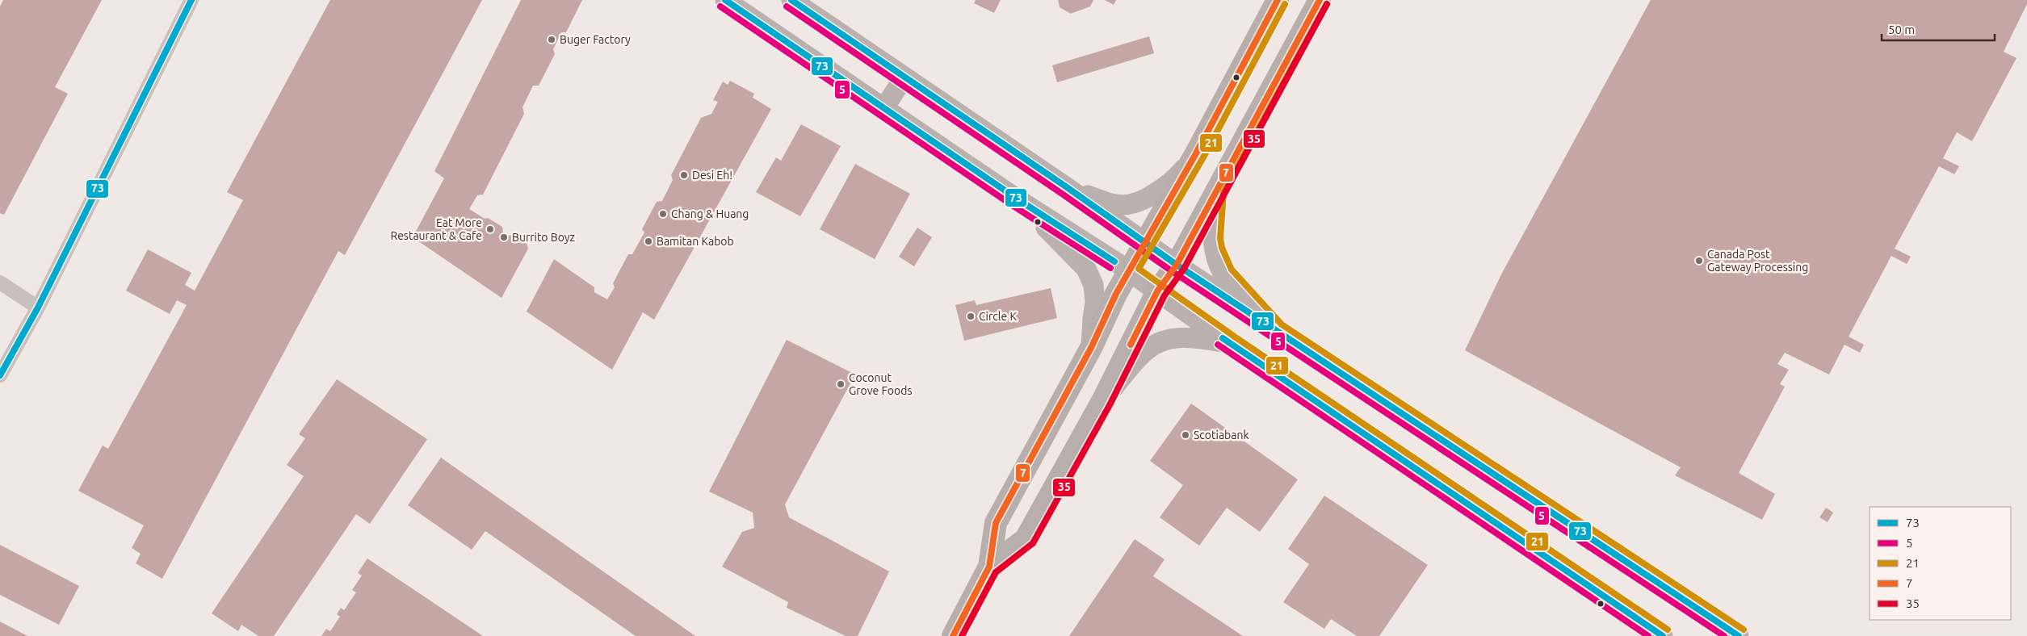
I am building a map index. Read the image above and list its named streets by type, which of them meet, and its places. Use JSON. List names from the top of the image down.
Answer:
{
  "places": [
    "Buger Factory",
    "Desi Eh!",
    "Chang & Huang",
    "Eat More Restaurant & Cafe",
    "Burrito Boyz",
    "Bamitan Kabob",
    "Canada Post Gateway Processing",
    "Circle K",
    "Coconut Grove Foods",
    "Scotiabank"
  ],
  "lines": [
    "transit line 73",
    "transit line 7",
    "transit line 21",
    "transit line 35",
    "transit line 5"
  ],
  "legend": [
    "73",
    "5",
    "21",
    "7",
    "35"
  ],
  "scale_bar": "50 m"
}
